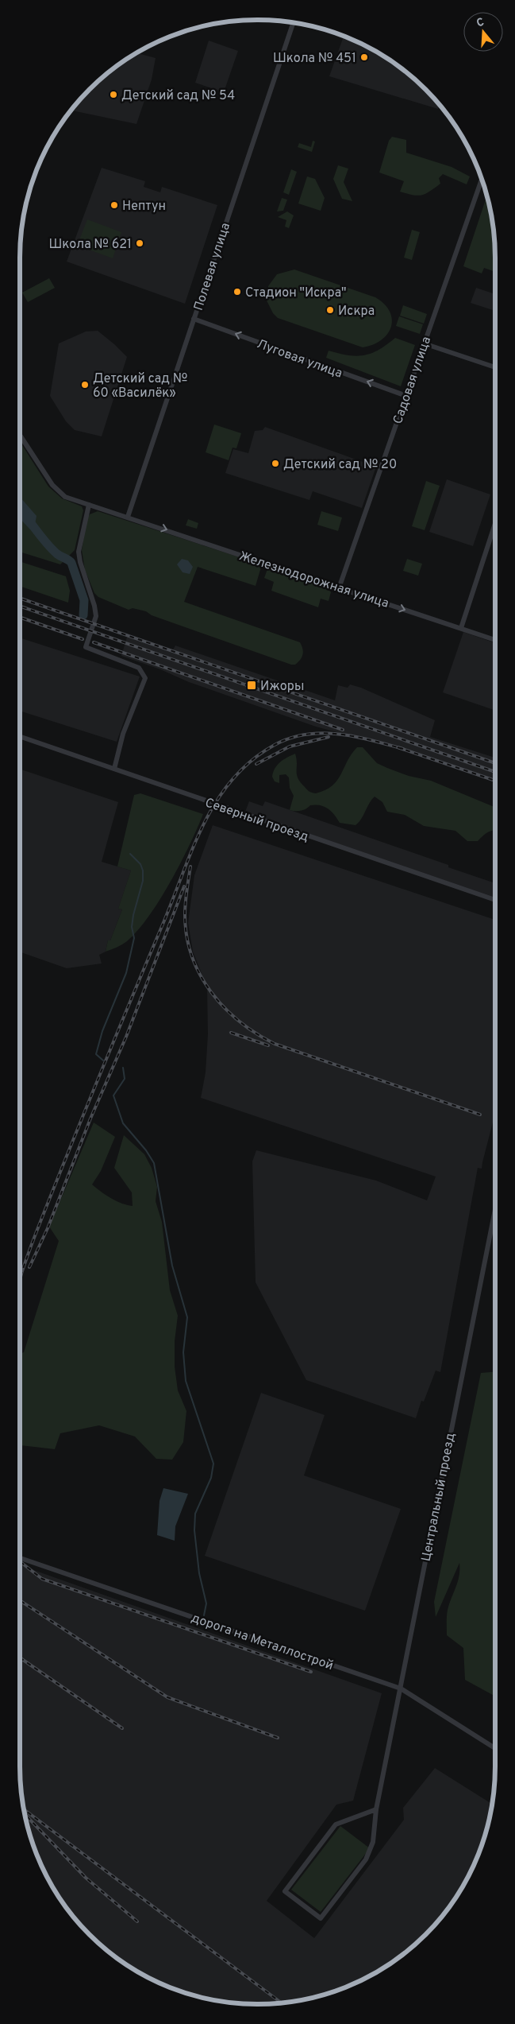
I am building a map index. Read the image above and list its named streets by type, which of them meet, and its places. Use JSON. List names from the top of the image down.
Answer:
{
  "streets": {
    "street": [
      "Полевая улица",
      "Луговая улица",
      "Садовая улица",
      "Железнодорожная улица",
      "Северный проезд",
      "Центральный проезд",
      "дорога на Металлострой"
    ]
  },
  "crossings": [
    ["Полевая улица", "Луговая улица"],
    ["Полевая улица", "Железнодорожная улица"],
    ["Луговая улица", "Садовая улица"],
    ["Садовая улица", "Железнодорожная улица"],
    ["Центральный проезд", "дорога на Металлострой"]
  ],
  "one_way": ["Луговая улица", "Железнодорожная улица"],
  "places": {
    "other": [
      "Школа № 451",
      "Детский сад № 54",
      "Нептун",
      "Школа № 621",
      "Стадион \"Искра\"",
      "Искра",
      "Детский сад № 60 «Василёк»",
      "Детский сад № 20"
    ],
    "transit": ["Ижоры"]
  },
  "north": "top"
}
